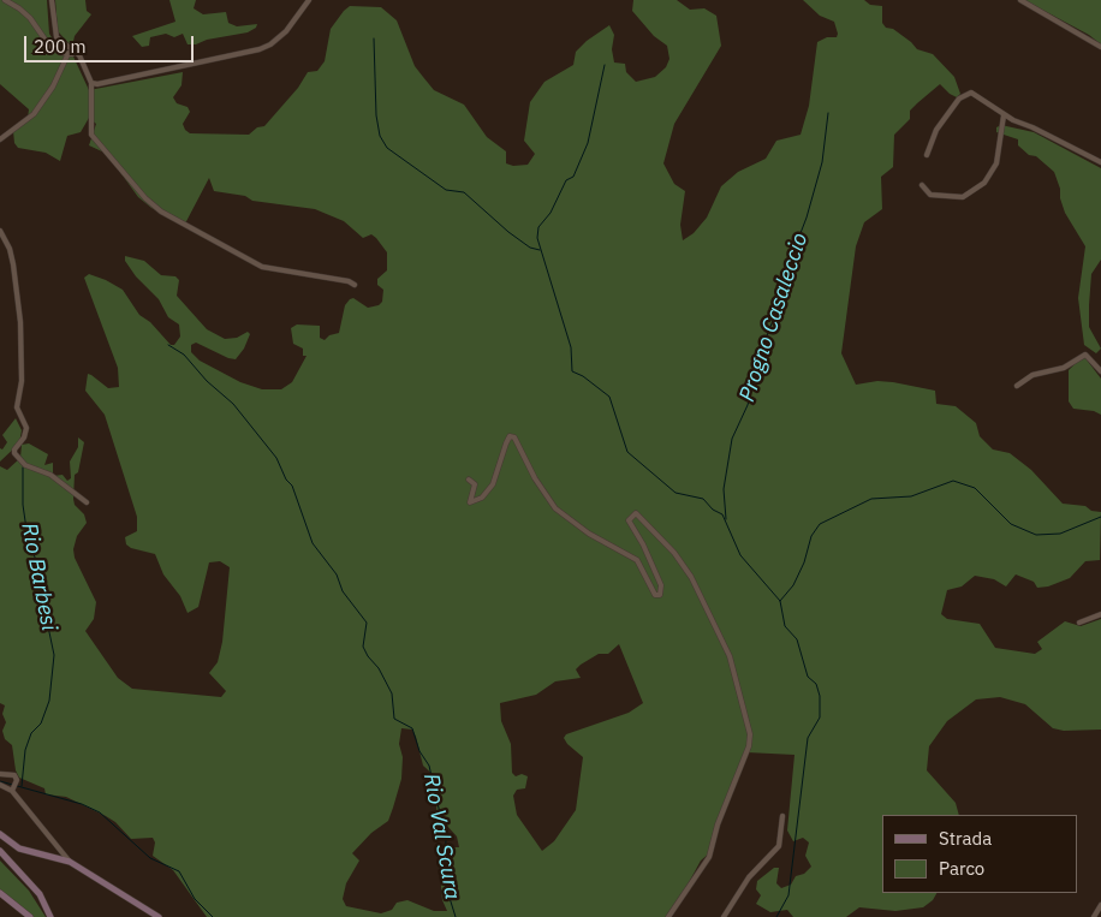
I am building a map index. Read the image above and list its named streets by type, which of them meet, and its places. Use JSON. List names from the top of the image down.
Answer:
{
  "water": ["Progno Casaleccio", "Rio Barbesi", "Rio Val Scura"],
  "legend": ["Strada", "Parco"],
  "scale_bar": "200 m"
}
